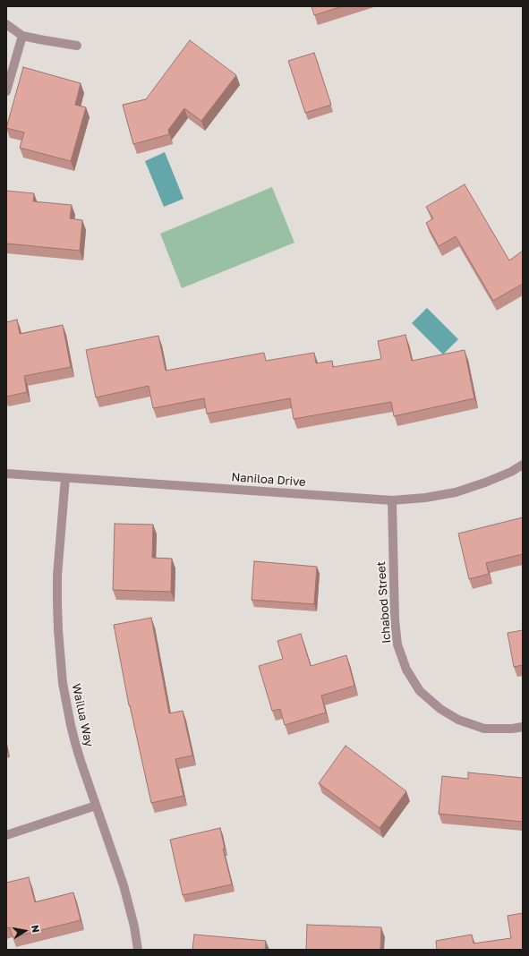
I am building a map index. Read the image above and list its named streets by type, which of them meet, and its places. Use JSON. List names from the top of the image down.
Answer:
{
  "streets": {
    "street": ["Naniloa Drive", "Ichabod Street", "Wailua Way"]
  },
  "crossings": [
    ["Naniloa Drive", "Ichabod Street"],
    ["Naniloa Drive", "Wailua Way"]
  ],
  "north": "right"
}
